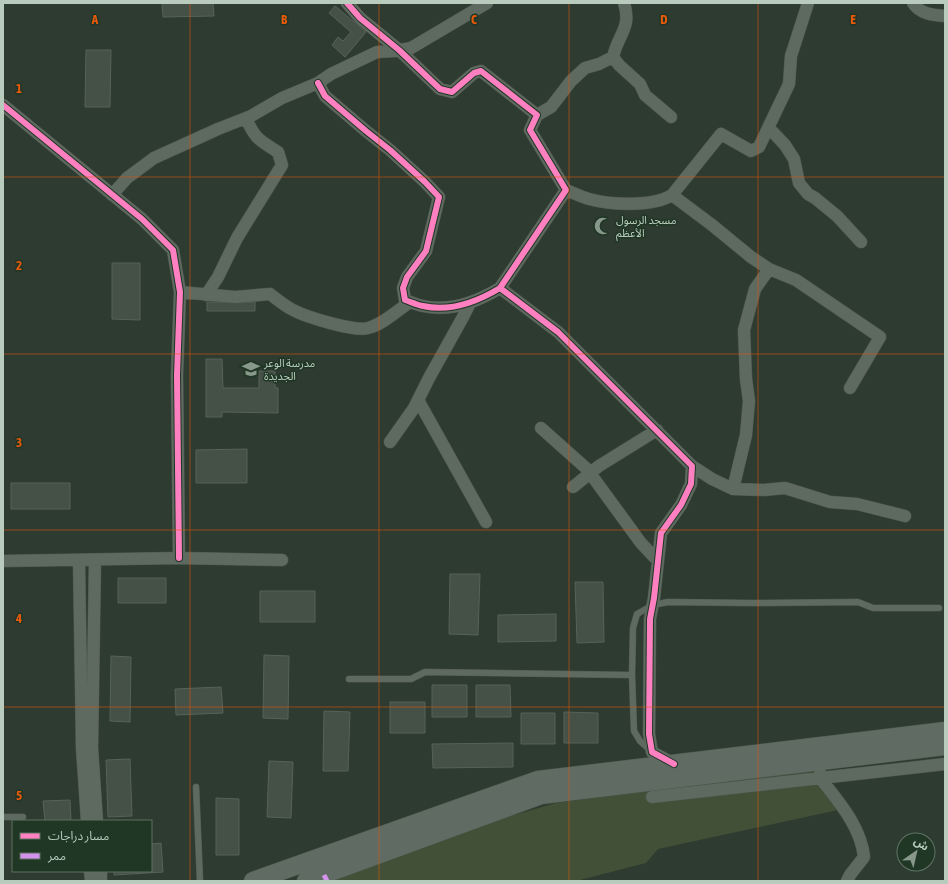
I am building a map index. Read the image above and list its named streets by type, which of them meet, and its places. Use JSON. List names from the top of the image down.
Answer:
{
  "places": {
    "mosque": ["مسجد الرسول الأعظم"],
    "school or university": ["مدرسة الوعر الجديدة"]
  },
  "legend": ["مسار دراجات", "ممر"],
  "north": "top right",
  "grid": {
    "columns": [
      "A",
      "B",
      "C",
      "D",
      "E"
    ],
    "rows": [
      "1",
      "2",
      "3",
      "4",
      "5"
    ]
  }
}
